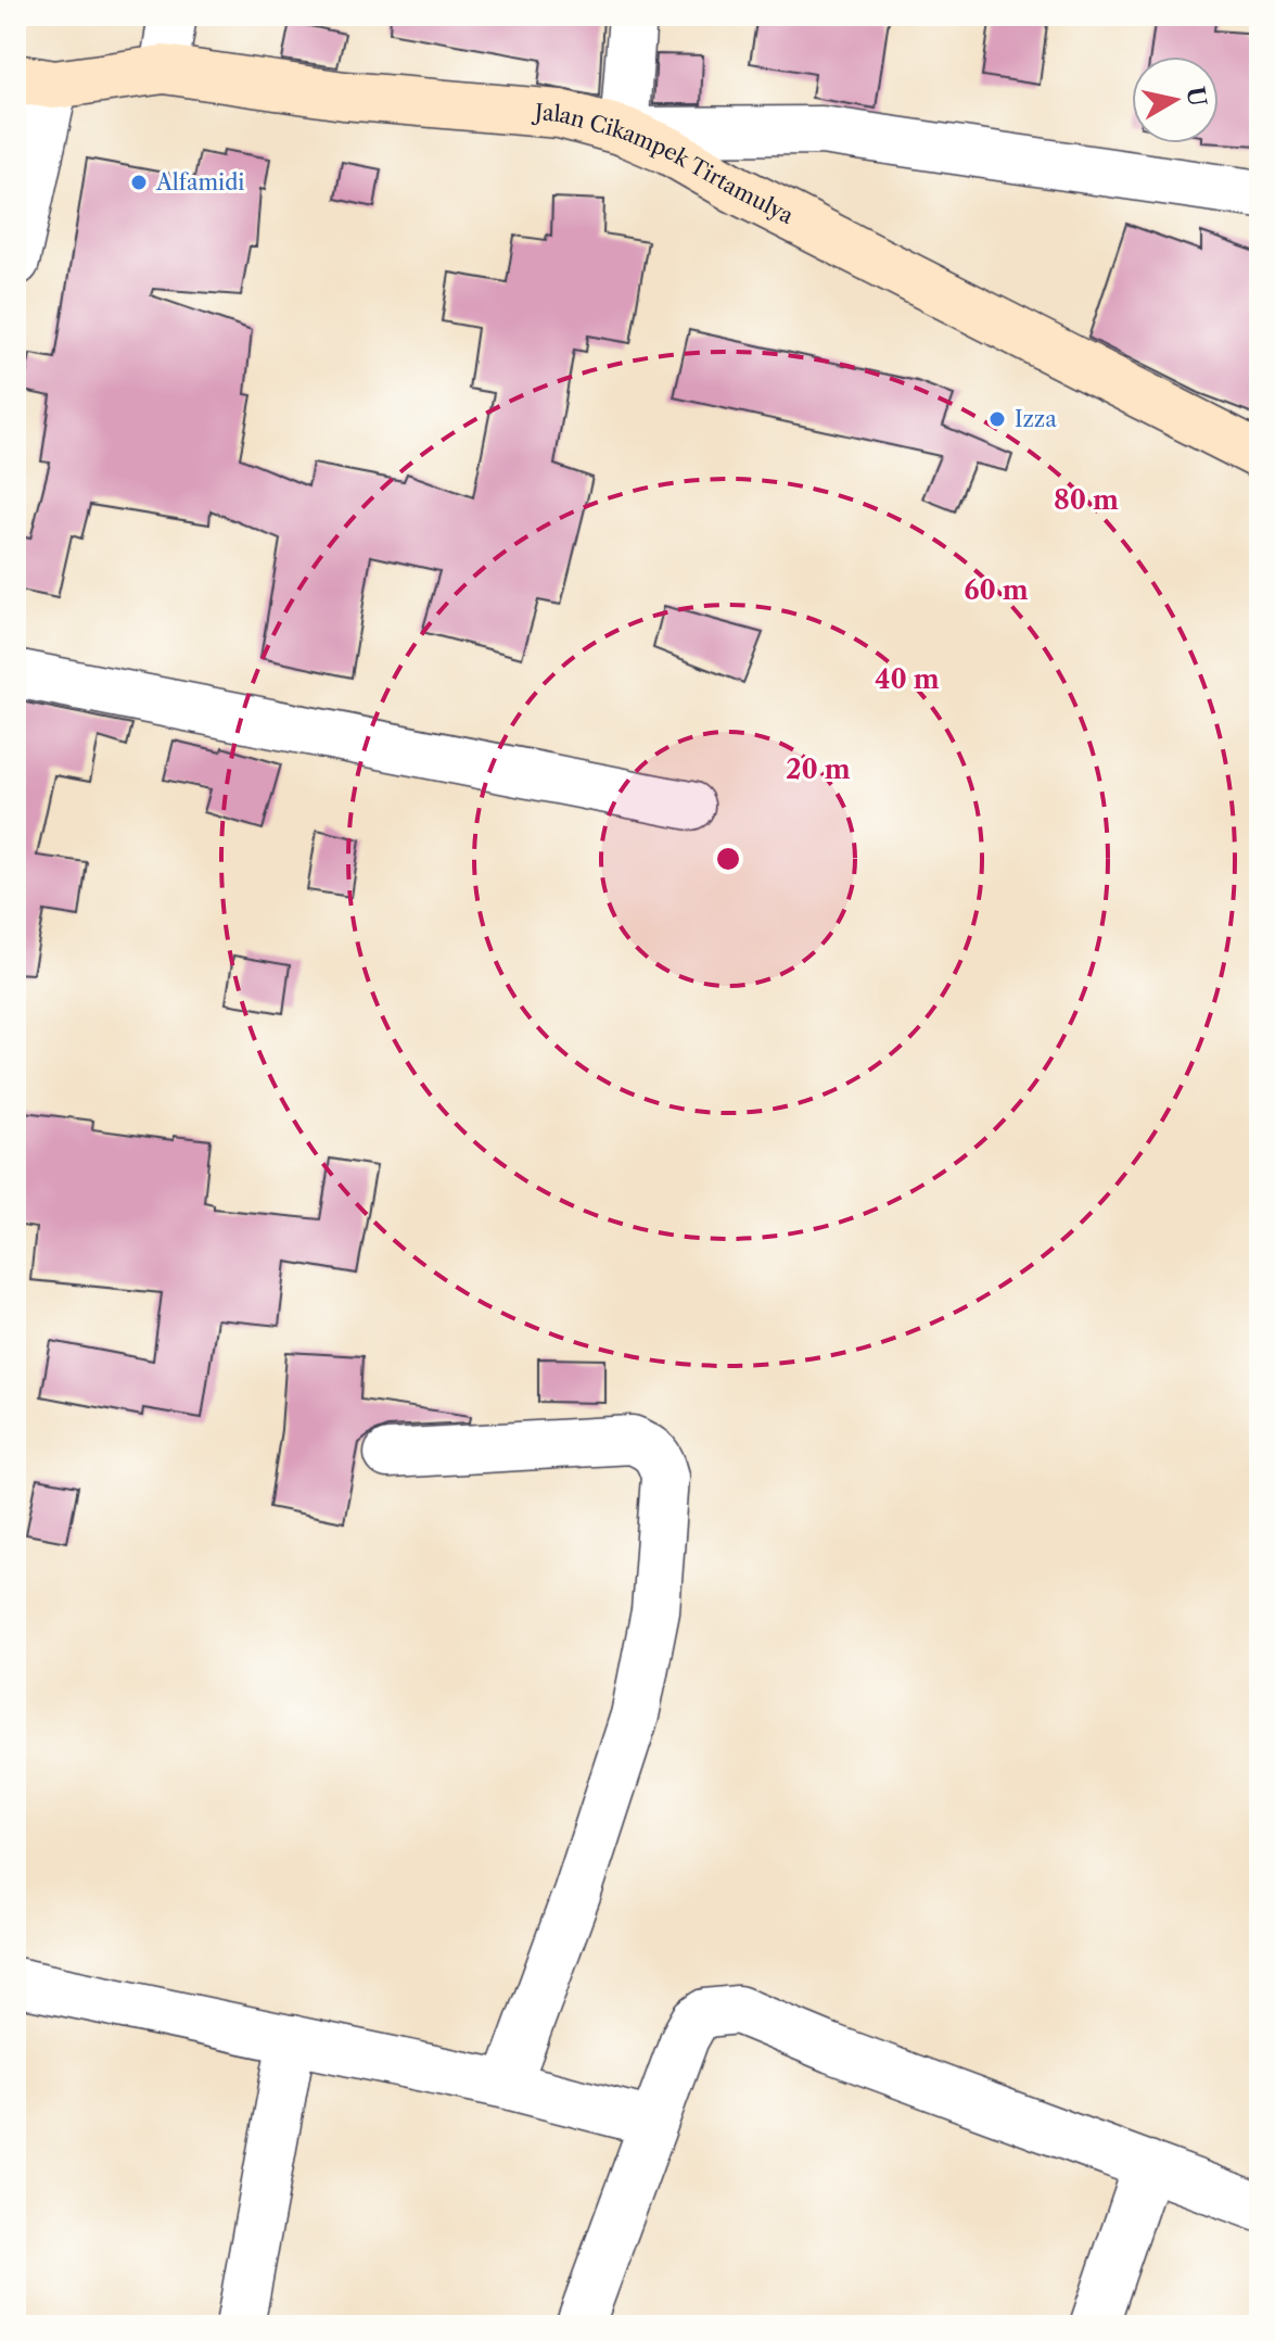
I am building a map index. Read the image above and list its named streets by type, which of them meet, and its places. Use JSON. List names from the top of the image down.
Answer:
{
  "streets": {
    "street": ["Jalan Cikampek Tirtamulya"]
  },
  "places": ["Alfamidi", "Izza"],
  "north": "right",
  "rings": [
    "80 m",
    "60 m",
    "40 m",
    "20 m"
  ]
}
